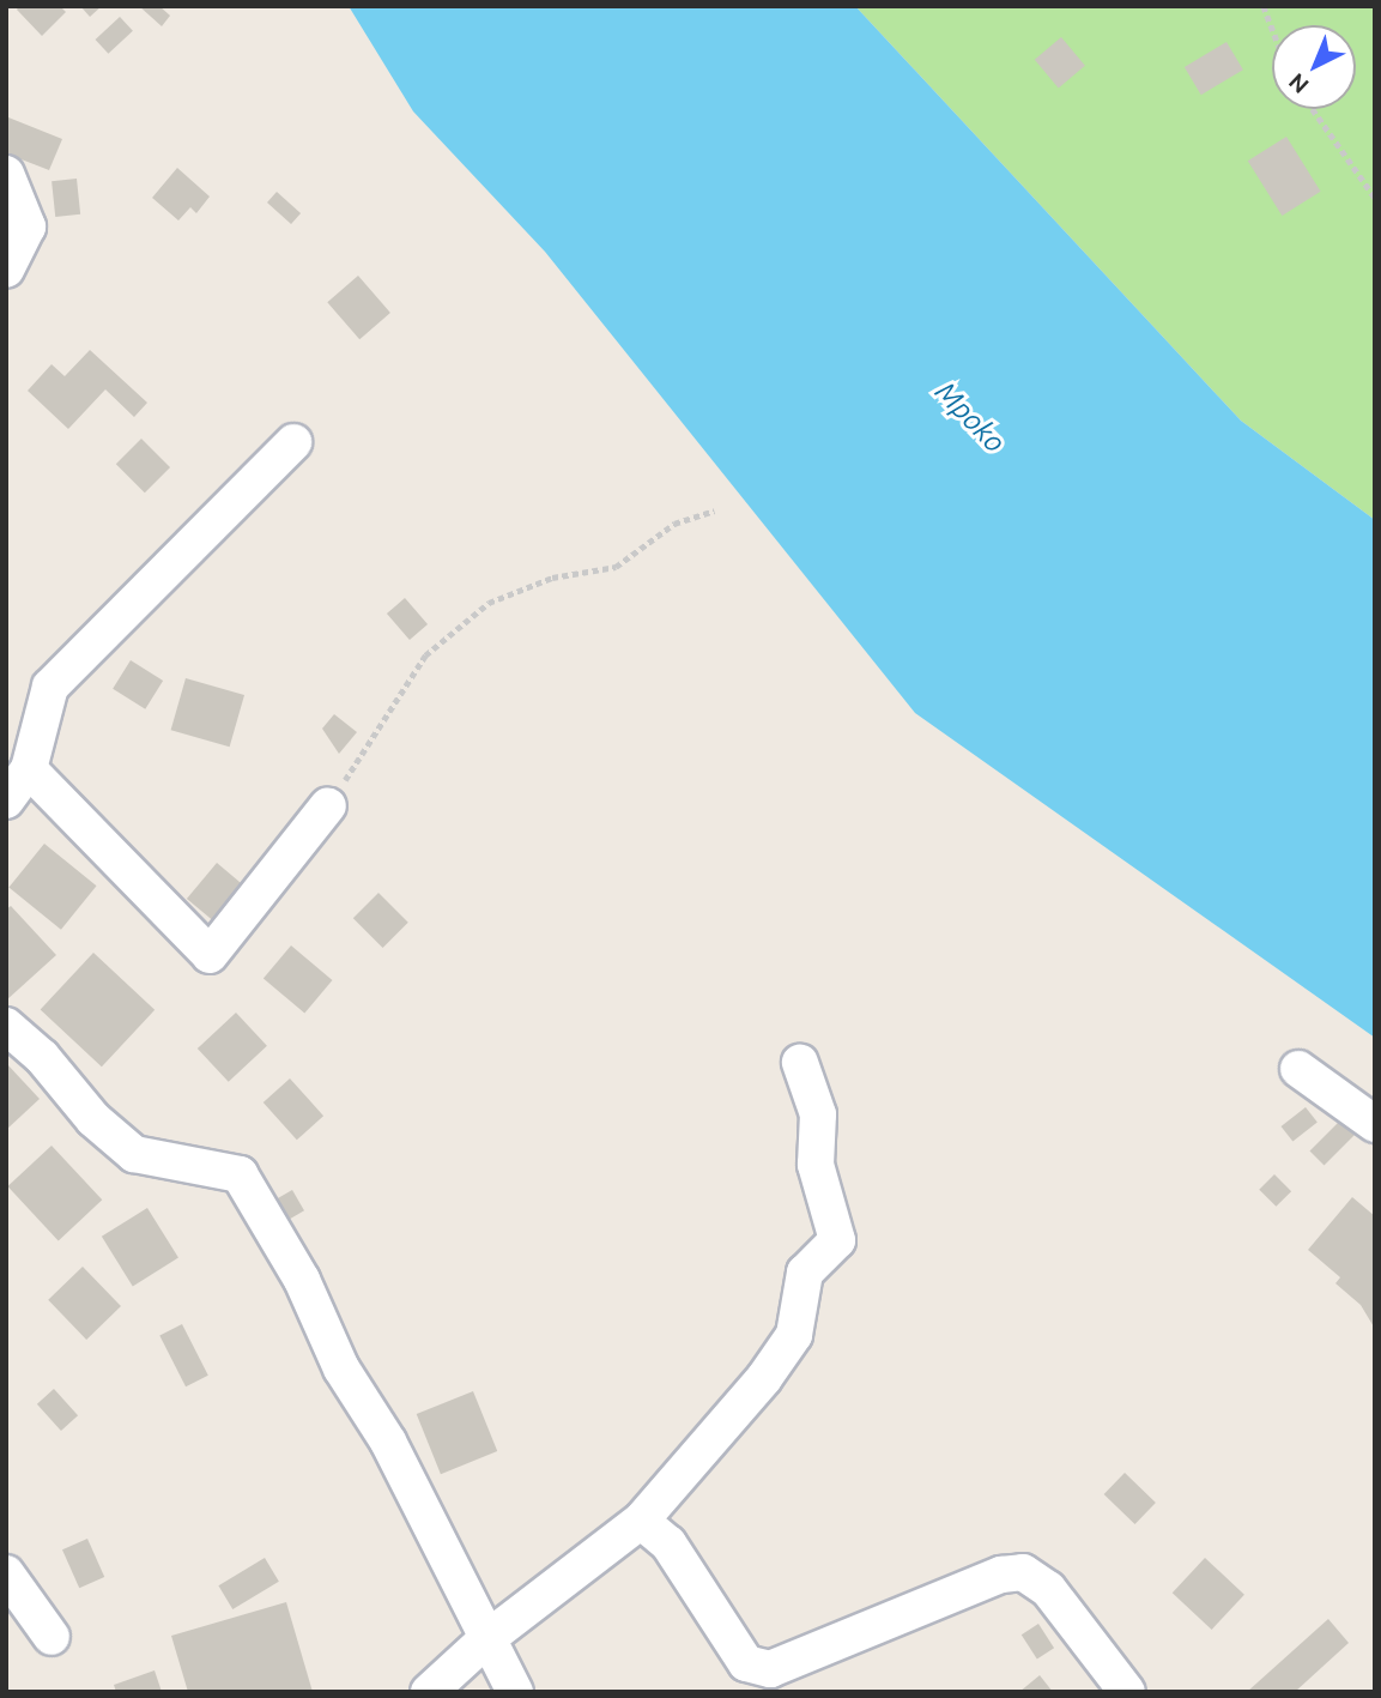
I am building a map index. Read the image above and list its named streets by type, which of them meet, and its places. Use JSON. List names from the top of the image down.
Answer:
{
  "water": ["Mpoko"],
  "north": "bottom left"
}
